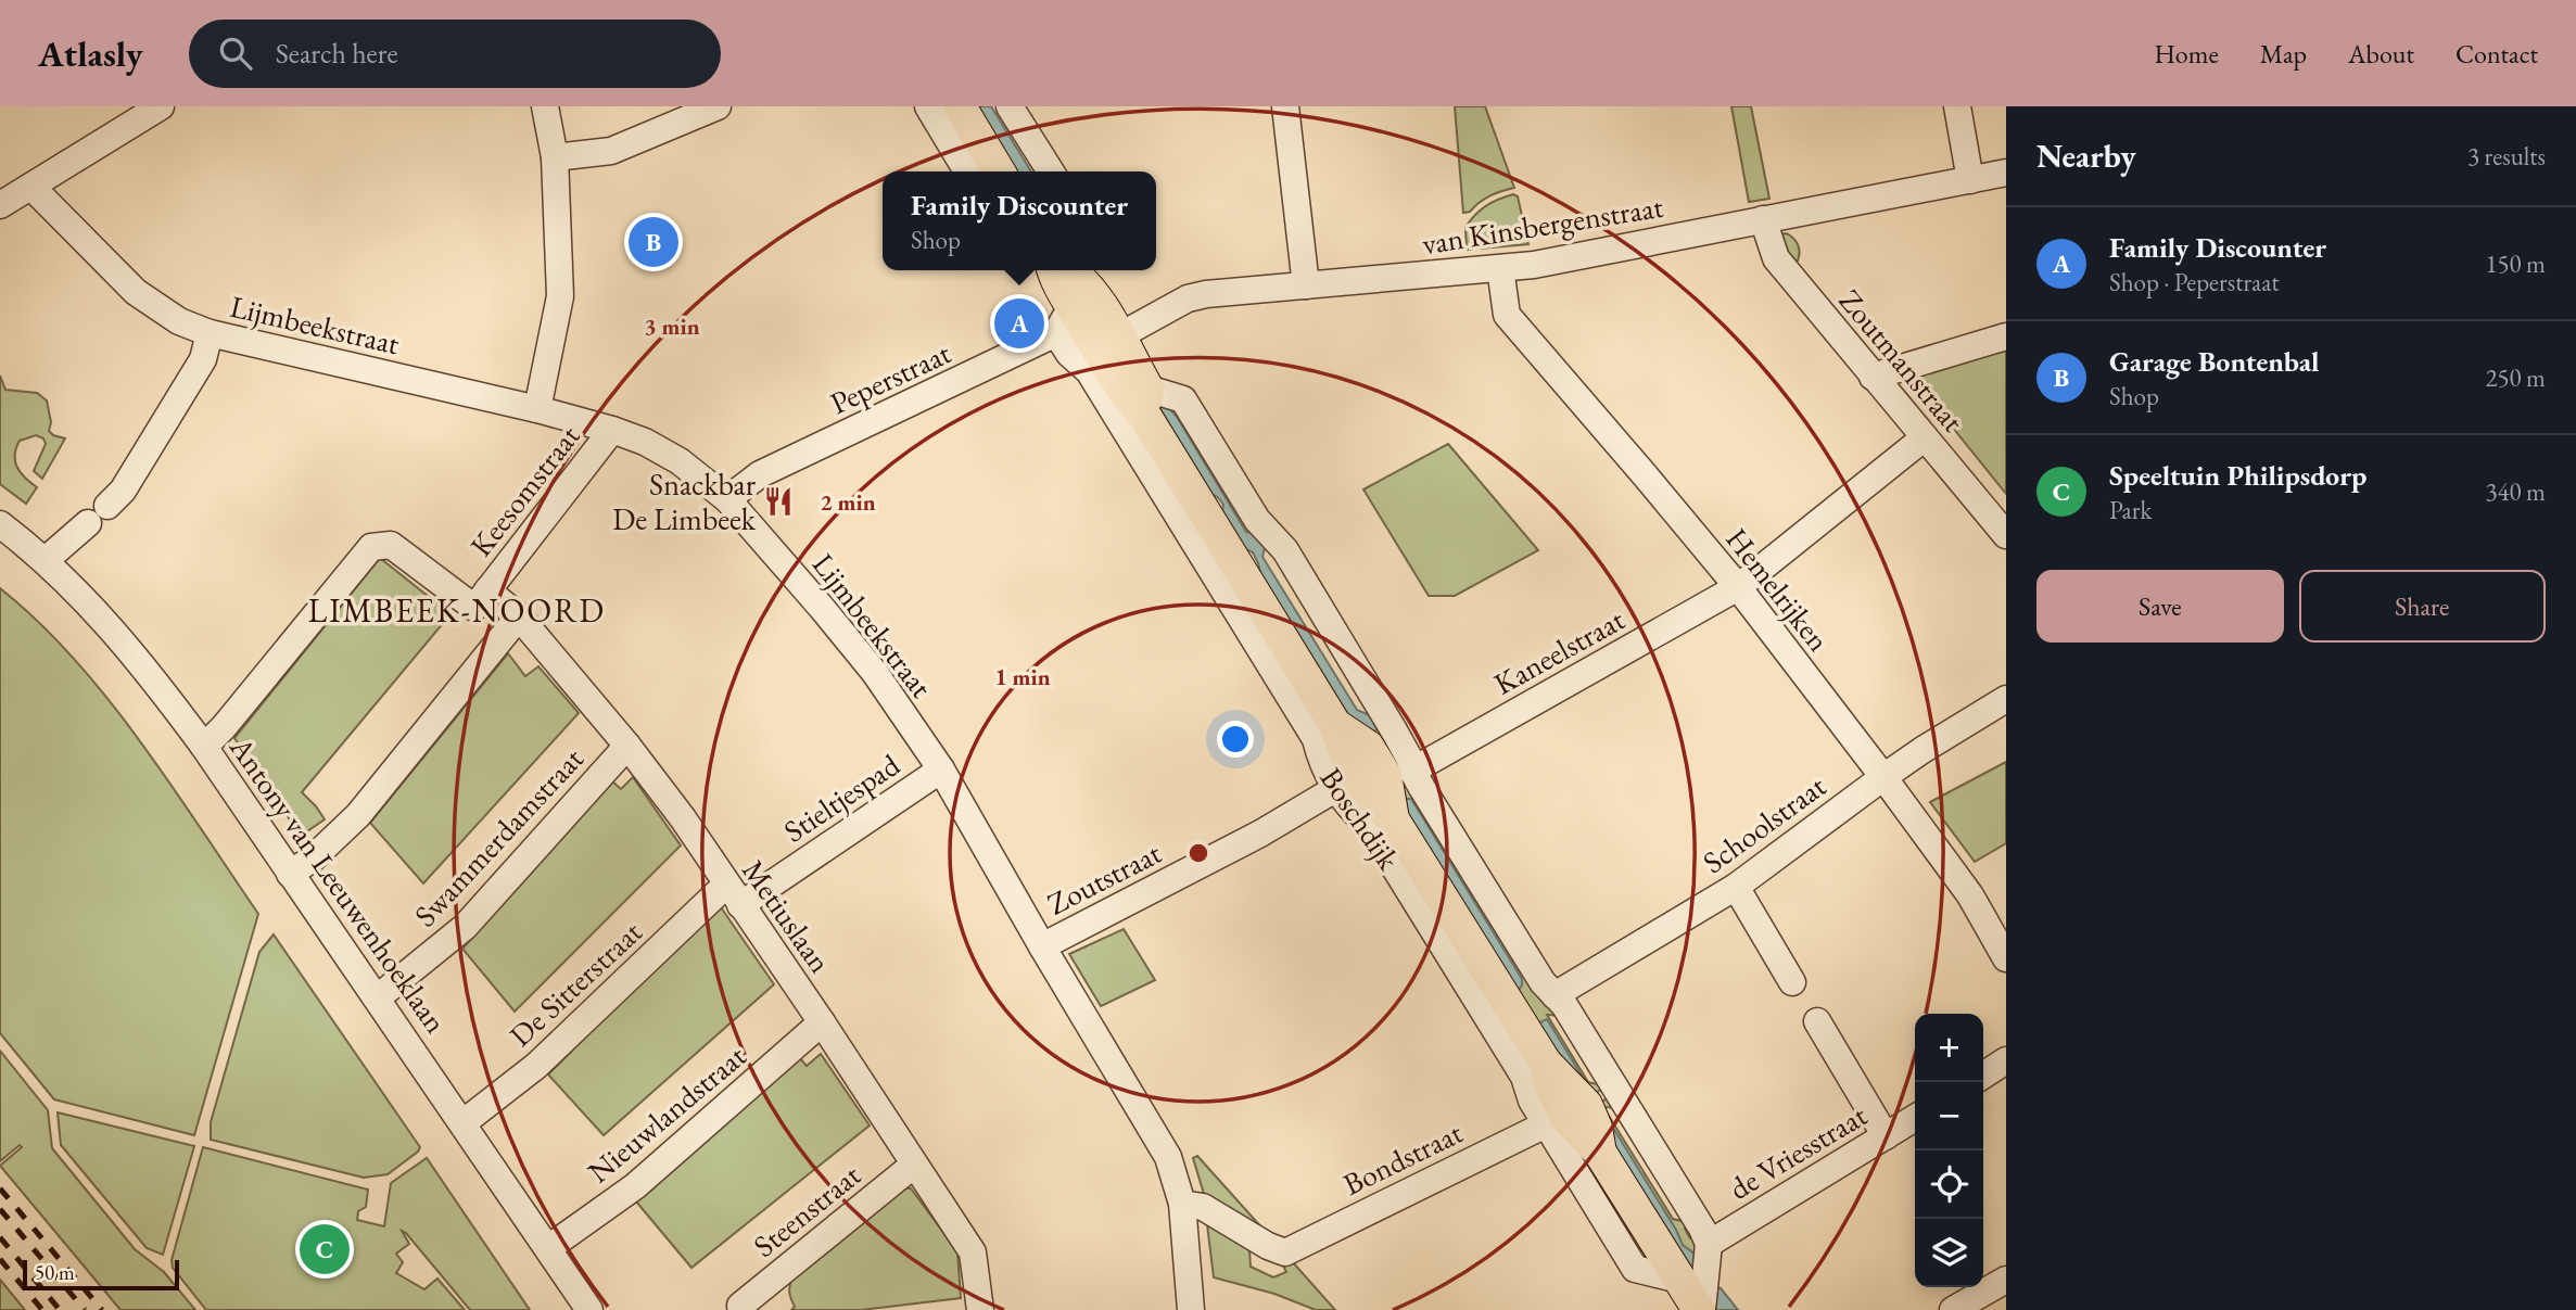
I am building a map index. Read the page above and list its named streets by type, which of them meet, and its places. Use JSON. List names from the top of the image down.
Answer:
{
  "streets": {
    "main road": ["Boschdijk"],
    "street": [
      "van Kinsbergenstraat",
      "Lijmbeekstraat",
      "Zoutmanstraat",
      "Peperstraat",
      "Keesomstraat",
      "Hemelrijken",
      "Kaneelstraat",
      "Stieltjespad",
      "Schoolstraat",
      "Swammerdamstraat",
      "Zoutstraat",
      "Antony van Leeuwenhoeklaan",
      "Metiuslaan",
      "De Sitterstraat",
      "Nieuwlandstraat",
      "de Vriesstraat",
      "Bondstraat",
      "Steenstraat"
    ]
  },
  "crossings": [
    ["van Kinsbergenstraat", "Zoutmanstraat"],
    ["van Kinsbergenstraat", "Hemelrijken"],
    ["van Kinsbergenstraat", "Boschdijk"],
    ["Lijmbeekstraat", "Peperstraat"],
    ["Lijmbeekstraat", "Keesomstraat"],
    ["Lijmbeekstraat", "Stieltjespad"],
    ["Lijmbeekstraat", "Zoutstraat"],
    ["Lijmbeekstraat", "Bondstraat"],
    ["Zoutmanstraat", "Kaneelstraat"],
    ["Peperstraat", "Boschdijk"],
    ["Keesomstraat", "Metiuslaan"],
    ["Hemelrijken", "Kaneelstraat"],
    ["Hemelrijken", "Schoolstraat"],
    ["Stieltjespad", "Metiuslaan"],
    ["Stieltjespad", "De Sitterstraat"],
    ["Boschdijk", "Zoutstraat"],
    ["Boschdijk", "de Vriesstraat"],
    ["Boschdijk", "Bondstraat"],
    ["Swammerdamstraat", "Antony van Leeuwenhoeklaan"],
    ["Swammerdamstraat", "Metiuslaan"],
    ["Antony van Leeuwenhoeklaan", "De Sitterstraat"],
    ["Antony van Leeuwenhoeklaan", "Nieuwlandstraat"],
    ["Metiuslaan", "De Sitterstraat"],
    ["Metiuslaan", "Nieuwlandstraat"],
    ["Metiuslaan", "Steenstraat"]
  ],
  "districts": ["LIMBEEK-NOORD"],
  "places": {
    "restaurant": ["Snackbar De Limbeek"]
  },
  "scale_bar": "50 m",
  "page": {
    "header": "Atlasly",
    "search": "Search here",
    "nav": [
      "Home",
      "Map",
      "About",
      "Contact"
    ],
    "heading": ["Nearby", "3 results"],
    "popup": ["Family Discounter", "Shop"],
    "list": [
      {
        "mark": "A",
        "name": "Family Discounter",
        "note": "Shop · Peperstraat",
        "value": "150 m"
      },
      {
        "mark": "B",
        "name": "Garage Bontenbal",
        "note": "Shop",
        "value": "250 m"
      },
      {
        "mark": "C",
        "name": "Speeltuin Philipsdorp",
        "note": "Park",
        "value": "340 m"
      }
    ],
    "pins": ["B", "A", "C"],
    "buttons": ["Save", "Share"],
    "map_buttons": ["+", "−"],
    "scale": "50 m"
  },
  "rings": ["3 min", "2 min", "1 min"]
}
